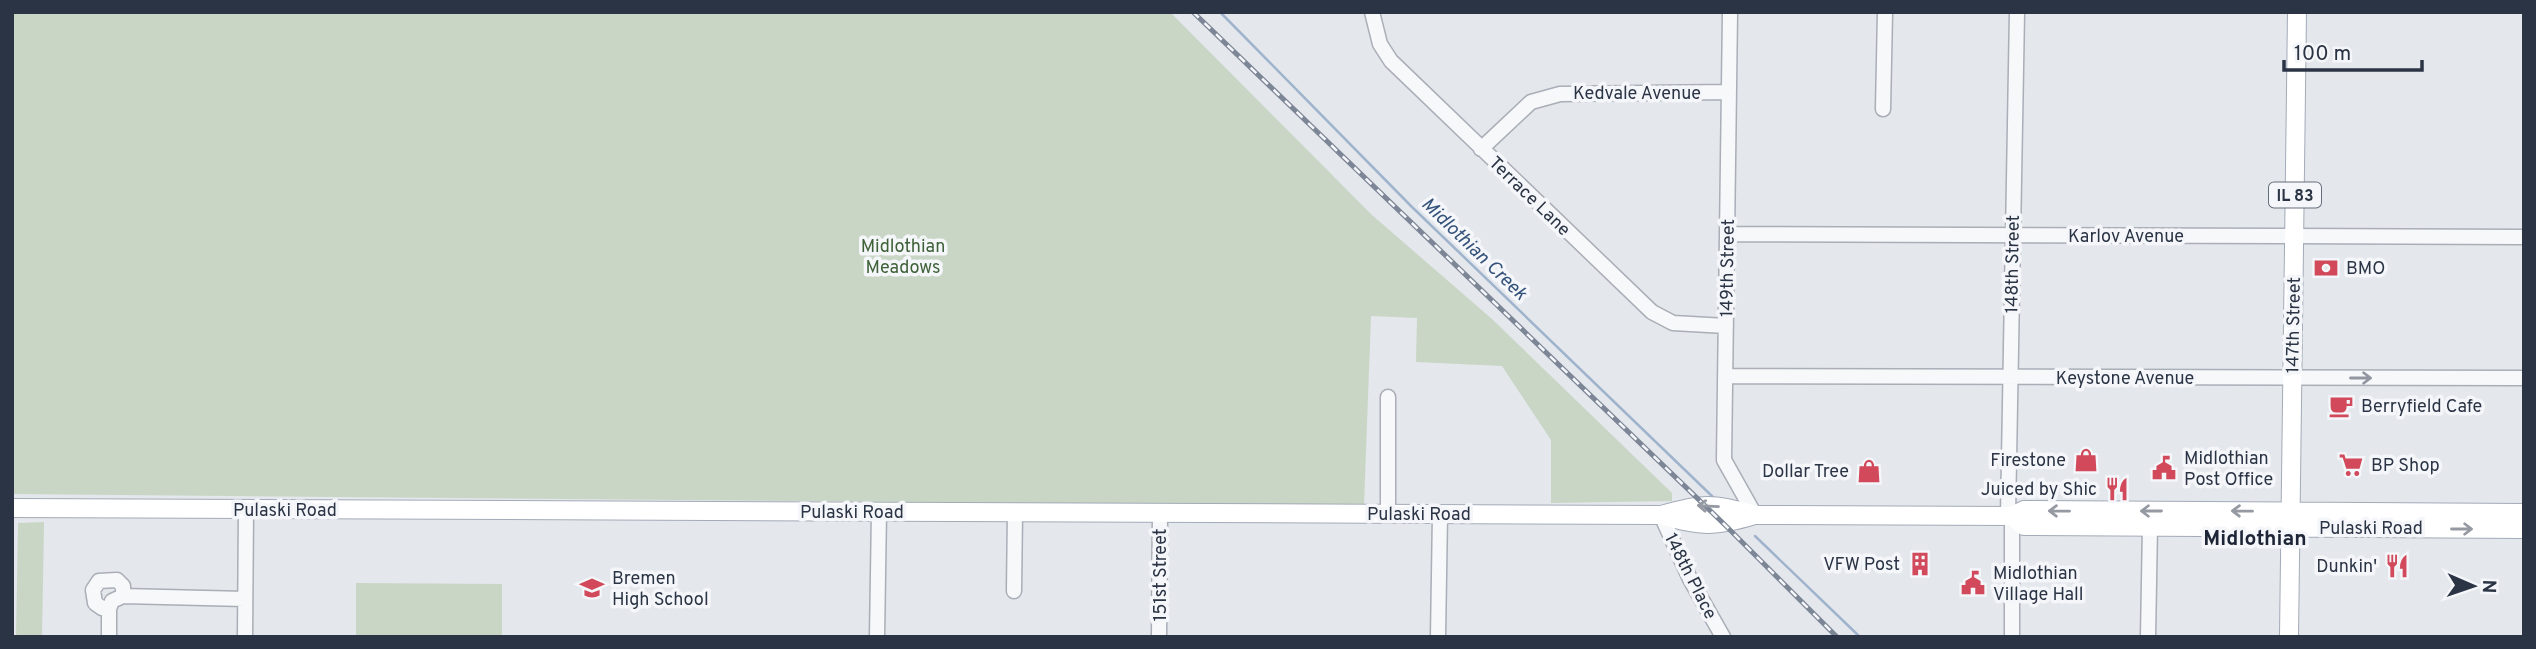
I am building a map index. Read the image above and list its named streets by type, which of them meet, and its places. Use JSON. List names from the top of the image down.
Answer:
{
  "streets": {
    "main road": ["IL 83", "147th Street", "Pulaski Road"],
    "street": [
      "Kedvale Avenue",
      "Terrace Lane",
      "Karlov Avenue",
      "148th Street",
      "149th Street",
      "Keystone Avenue",
      "151st Street",
      "148th Place"
    ]
  },
  "crossings": [
    ["Kedvale Avenue", "Terrace Lane"],
    ["Kedvale Avenue", "149th Street"],
    ["Terrace Lane", "149th Street"],
    ["Karlov Avenue", "148th Street"],
    ["Karlov Avenue", "149th Street"],
    ["Karlov Avenue", "147th Street"],
    ["148th Street", "Keystone Avenue"],
    ["148th Street", "Pulaski Road"],
    ["149th Street", "Keystone Avenue"],
    ["149th Street", "Pulaski Road"],
    ["147th Street", "Keystone Avenue"],
    ["147th Street", "Pulaski Road"],
    ["Pulaski Road", "151st Street"],
    ["Pulaski Road", "148th Place"]
  ],
  "districts": ["Midlothian"],
  "water": ["Midlothian Creek"],
  "parks": ["Midlothian Meadows"],
  "places": {
    "bank": ["BMO"],
    "cafe": ["Berryfield Cafe"],
    "shop": ["Firestone", "Dollar Tree"],
    "supermarket": ["BP Shop"],
    "public building": ["Midlothian Post Office", "Midlothian Village Hall"],
    "restaurant": ["Juiced by Shic", "Dunkin'"],
    "building": ["VFW Post"],
    "school or university": ["Bremen High School"]
  },
  "scale_bar": "100 m",
  "north": "right"
}
